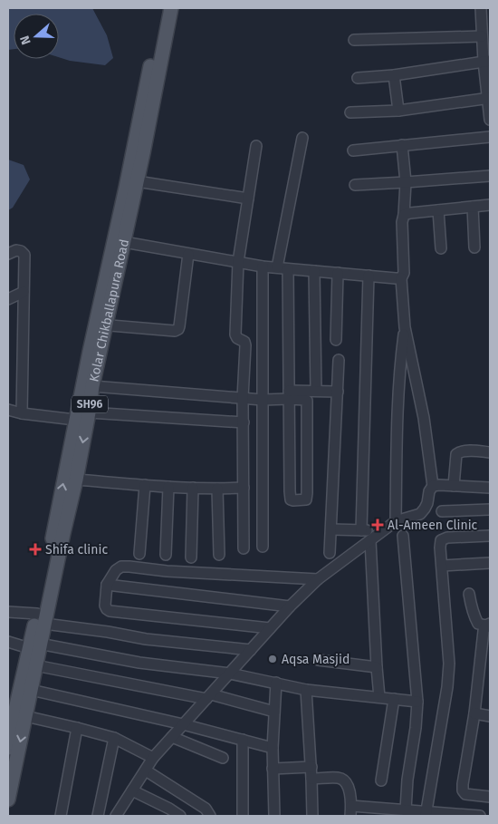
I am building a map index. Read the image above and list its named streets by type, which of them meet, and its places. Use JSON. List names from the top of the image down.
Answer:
{
  "streets": {
    "main road": ["Kolar Chikballapura Road", "SH96"]
  },
  "places": {
    "health": ["Al-Ameen Clinic", "Shifa clinic"],
    "other": ["Aqsa Masjid"]
  },
  "north": "left"
}
